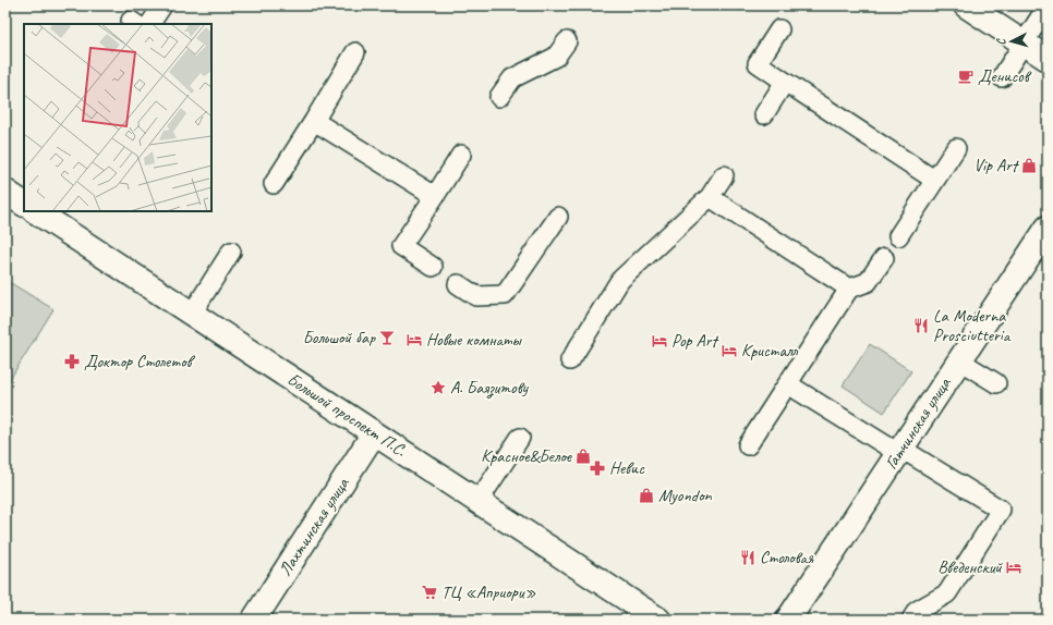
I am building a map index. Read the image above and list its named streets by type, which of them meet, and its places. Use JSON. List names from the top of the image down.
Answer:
{
  "streets": {
    "main road": ["Большой проспект П.С.", "Гатчинская улица", "Лахтинская улица"]
  },
  "crossings": [
    ["Большой проспект П.С.", "Лахтинская улица"]
  ],
  "places": {
    "cafe": ["Денисов"],
    "shop": ["Vip Art", "Красное&Белое", "Myondon"],
    "restaurant": ["La Moderna Prosciutteria", "Столовая"],
    "bar": ["Большой бар"],
    "hotel": [
      "Новые комнаты",
      "Pop Art",
      "Кристалл",
      "Введенский"
    ],
    "pharmacy": ["Доктор Столетов", "Невис"],
    "place": ["А. Баязитову"],
    "supermarket": ["ТЦ «Априори»"]
  },
  "north": "left"
}
